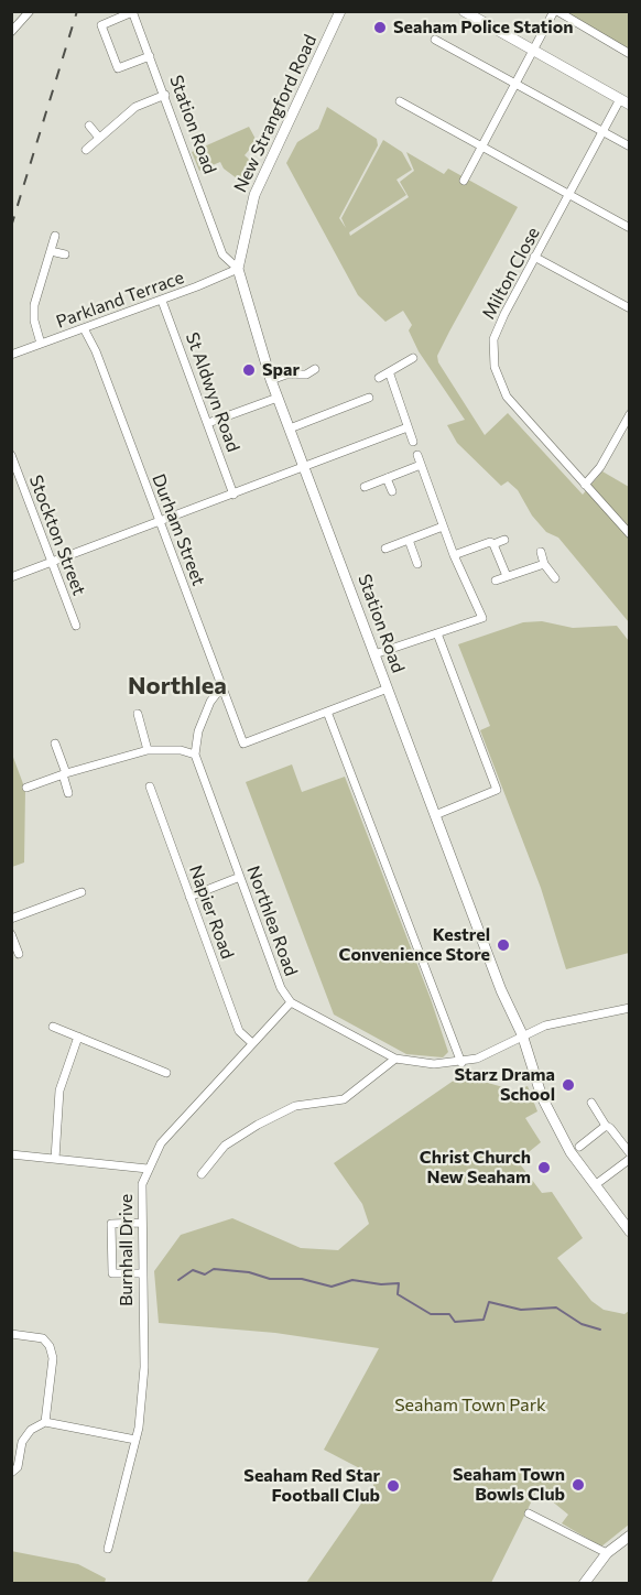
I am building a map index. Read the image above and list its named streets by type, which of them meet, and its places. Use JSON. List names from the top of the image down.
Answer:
{
  "streets": {
    "main road": ["New Strangford Road", "Station Road"],
    "street": [
      "Milton Close",
      "Parkland Terrace",
      "St Aldwyn Road",
      "Durham Street",
      "Stockton Street",
      "Napier Road",
      "Northlea Road",
      "Burnhall Drive"
    ]
  },
  "crossings": [
    ["New Strangford Road", "Station Road"],
    ["New Strangford Road", "Parkland Terrace"],
    ["Station Road", "Parkland Terrace"],
    ["Station Road", "Northlea Road"],
    ["Parkland Terrace", "St Aldwyn Road"],
    ["Parkland Terrace", "Durham Street"],
    ["Napier Road", "Burnhall Drive"],
    ["Northlea Road", "Burnhall Drive"]
  ],
  "districts": ["Northlea"],
  "parks": ["Seaham Town Park"],
  "places": [
    "Seaham Police Station",
    "Spar",
    "Kestrel Convenience Store",
    "Starz Drama School",
    "Christ Church New Seaham",
    "Seaham Town Bowls Club",
    "Seaham Red Star Football Club"
  ]
}
